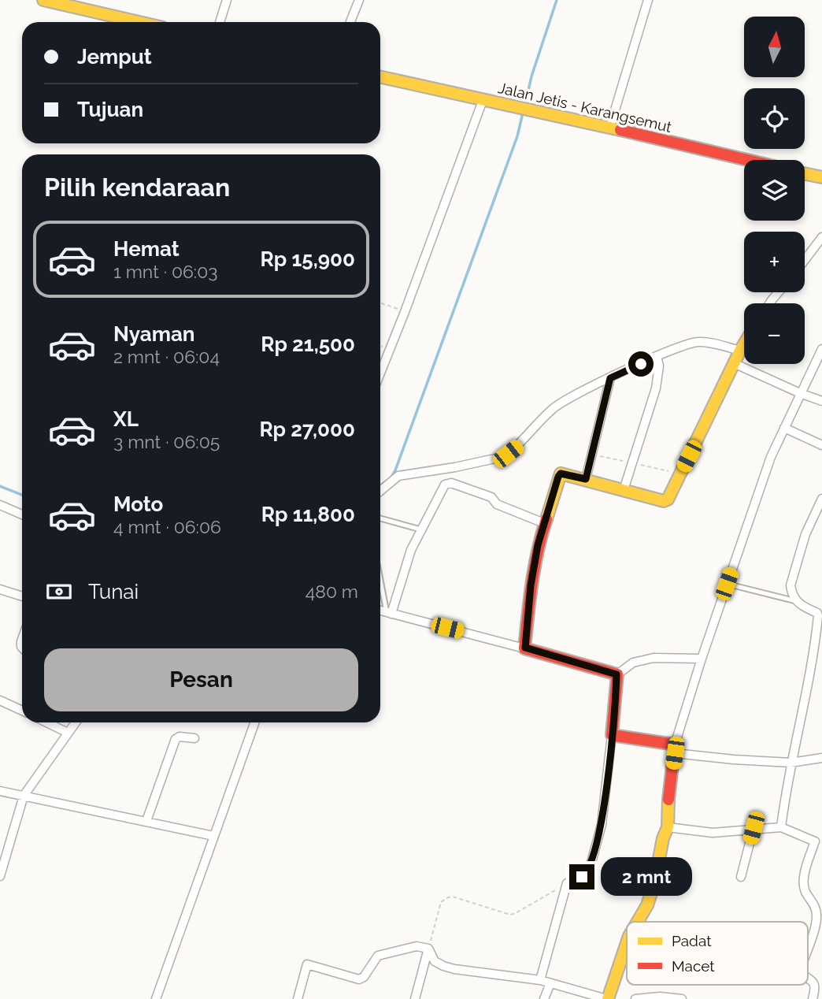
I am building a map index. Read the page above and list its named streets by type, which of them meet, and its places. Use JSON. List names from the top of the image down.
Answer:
{
  "streets": {
    "street": ["Jalan Jetis - Karangsemut"]
  },
  "legend": ["Padat", "Macet"],
  "north": "top",
  "page": {
    "map_buttons": ["+", "−"],
    "banner": ["Jemput", "Tujuan"],
    "heading": "Pilih kendaraan",
    "list": [
      {
        "name": "Hemat",
        "note": "1 mnt · 06:03",
        "value": "Rp 15,900"
      },
      {
        "name": "Nyaman",
        "note": "2 mnt · 06:04",
        "value": "Rp 21,500"
      },
      {
        "name": "XL",
        "note": "3 mnt · 06:05",
        "value": "Rp 27,000"
      },
      {
        "name": "Moto",
        "note": "4 mnt · 06:06",
        "value": "Rp 11,800"
      }
    ],
    "pay": ["Tunai", "480 m"],
    "buttons": "Pesan",
    "bubble": "2 mnt"
  }
}
